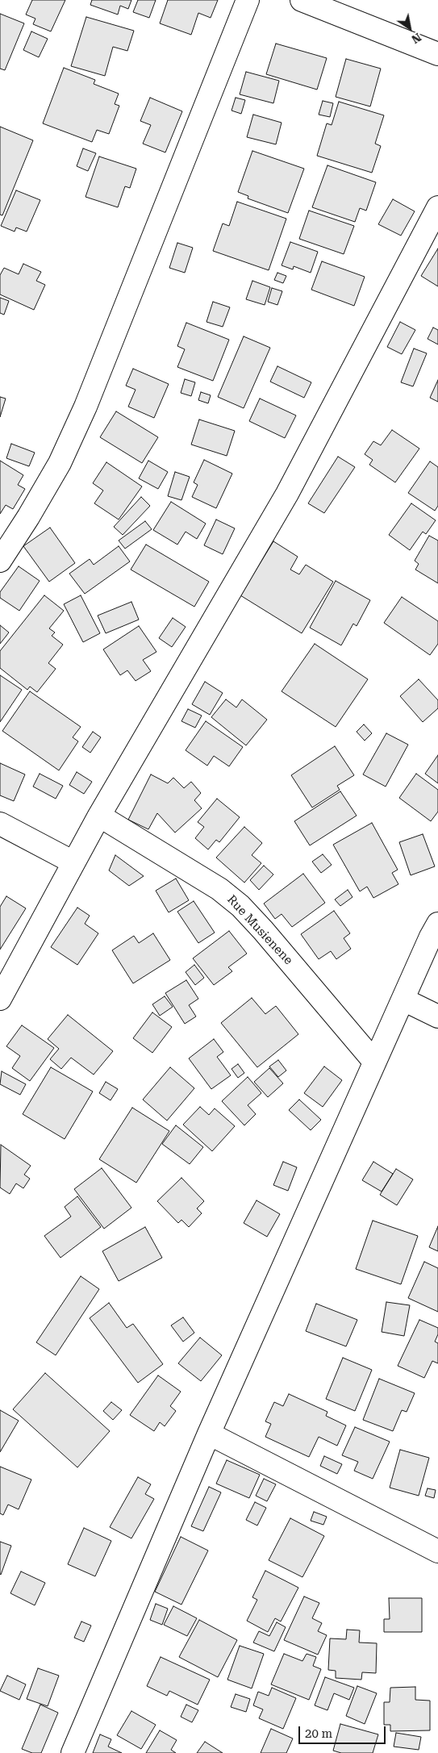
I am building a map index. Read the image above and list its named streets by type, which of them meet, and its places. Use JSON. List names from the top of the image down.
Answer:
{
  "streets": {
    "street": ["Rue Musienene"]
  },
  "scale_bar": "20 m",
  "north": "bottom right"
}
